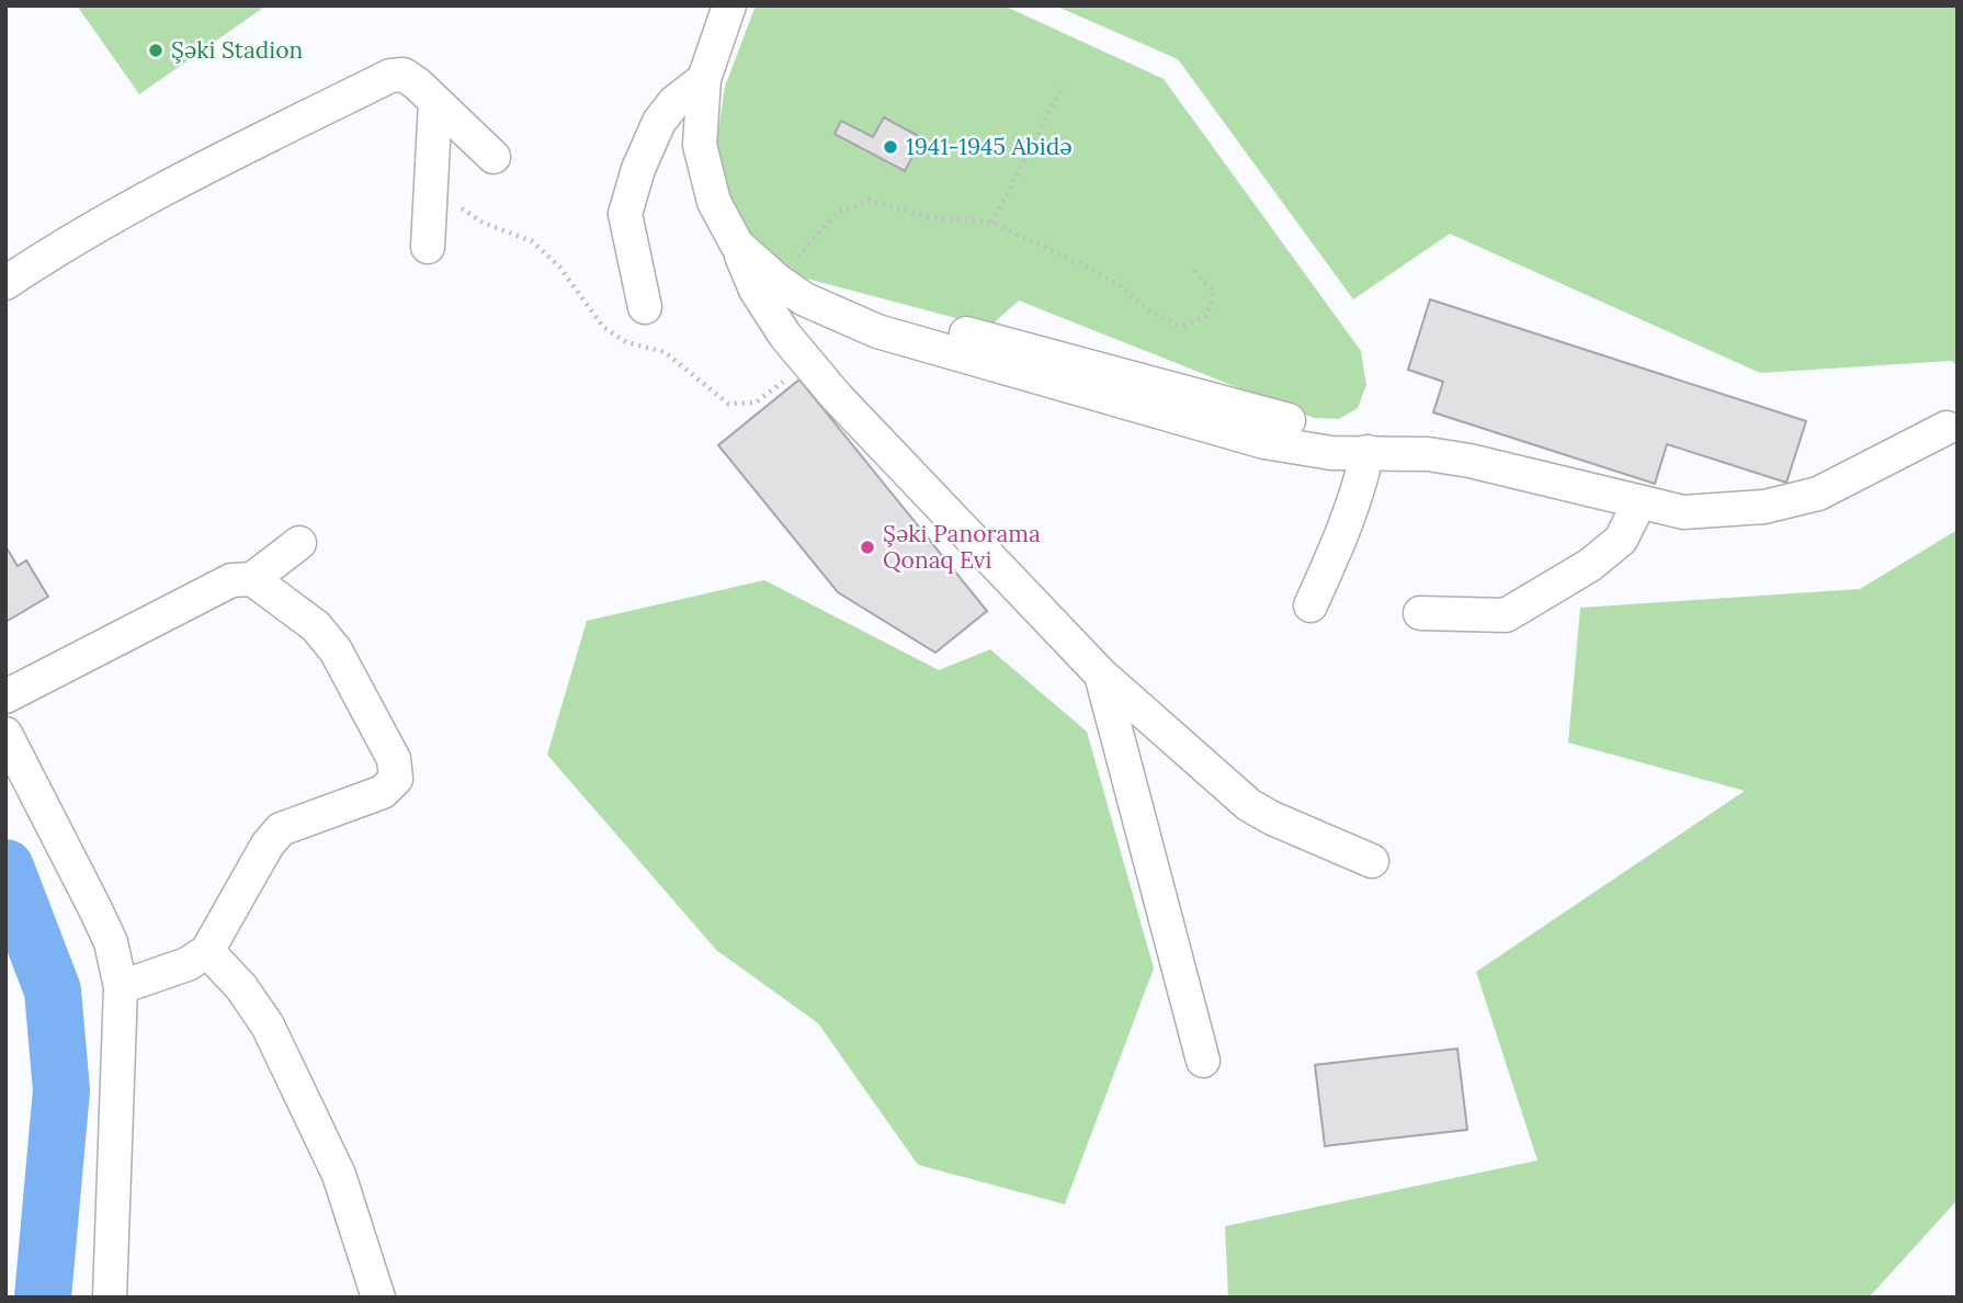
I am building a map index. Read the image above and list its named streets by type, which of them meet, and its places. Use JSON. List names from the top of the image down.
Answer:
{
  "places": ["Şəki Stadion", "1941-1945 Abidə", "Şəki Panorama Qonaq Evi"]
}
